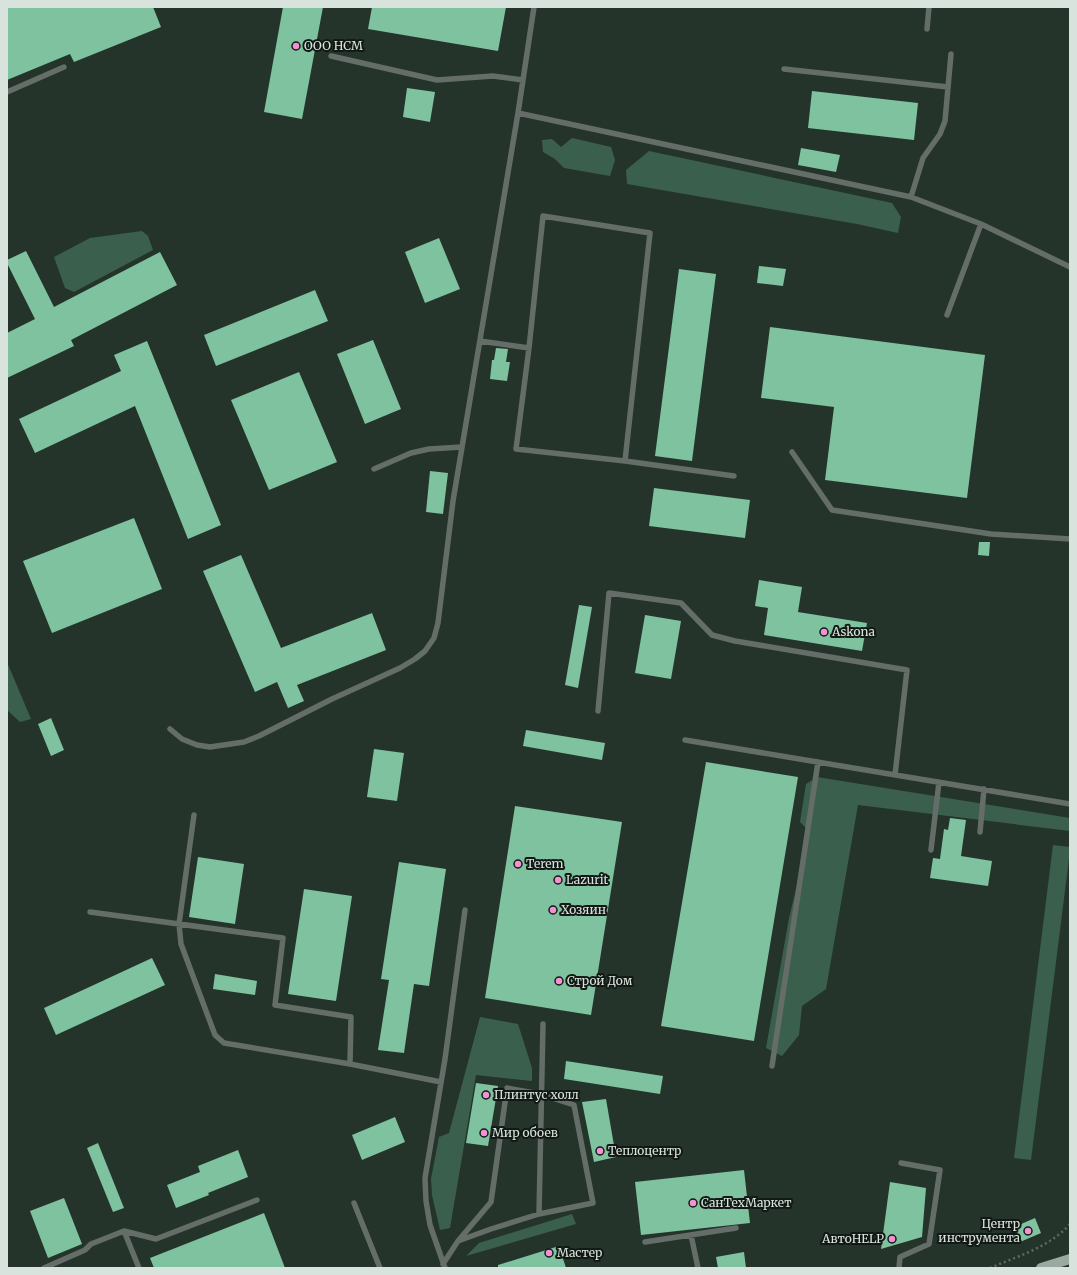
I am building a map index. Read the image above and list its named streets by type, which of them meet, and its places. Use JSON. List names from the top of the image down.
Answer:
{
  "places": [
    "ООО НСМ",
    "Askona",
    "Terem",
    "Lazurit",
    "Хозяин",
    "Строй Дом",
    "Плинтус холл",
    "Мир обоев",
    "Теплоцентр",
    "СанТехМаркет",
    "Центр инструмента",
    "АвтоHELP",
    "Мастер"
  ]
}
